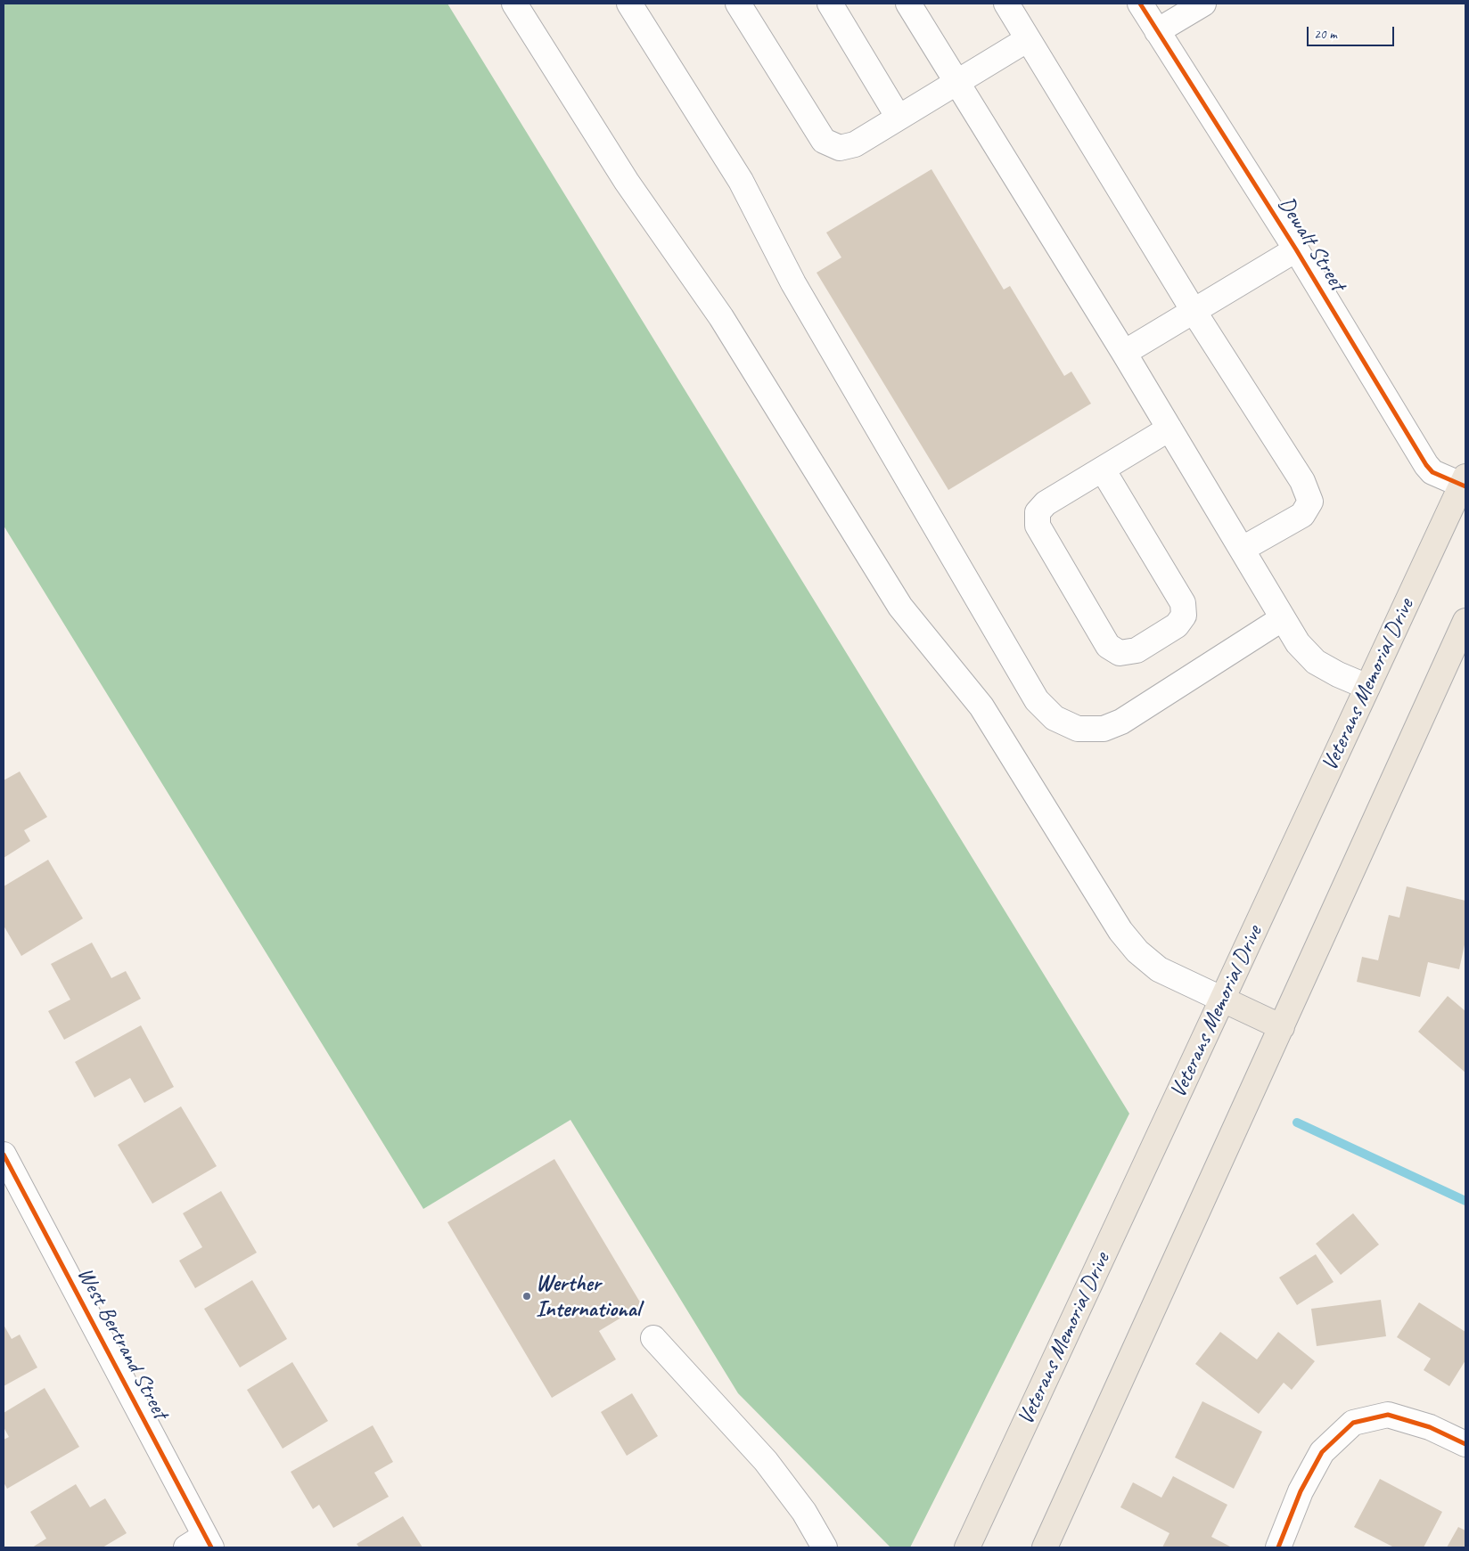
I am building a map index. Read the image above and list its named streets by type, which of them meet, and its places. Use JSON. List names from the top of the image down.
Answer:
{
  "streets": {
    "main road": ["Veterans Memorial Drive"],
    "street": ["Dewalt Street", "West Bertrand Street"]
  },
  "crossings": [
    ["Dewalt Street", "Veterans Memorial Drive"]
  ],
  "places": ["Werther International"],
  "scale_bar": "20 m"
}
